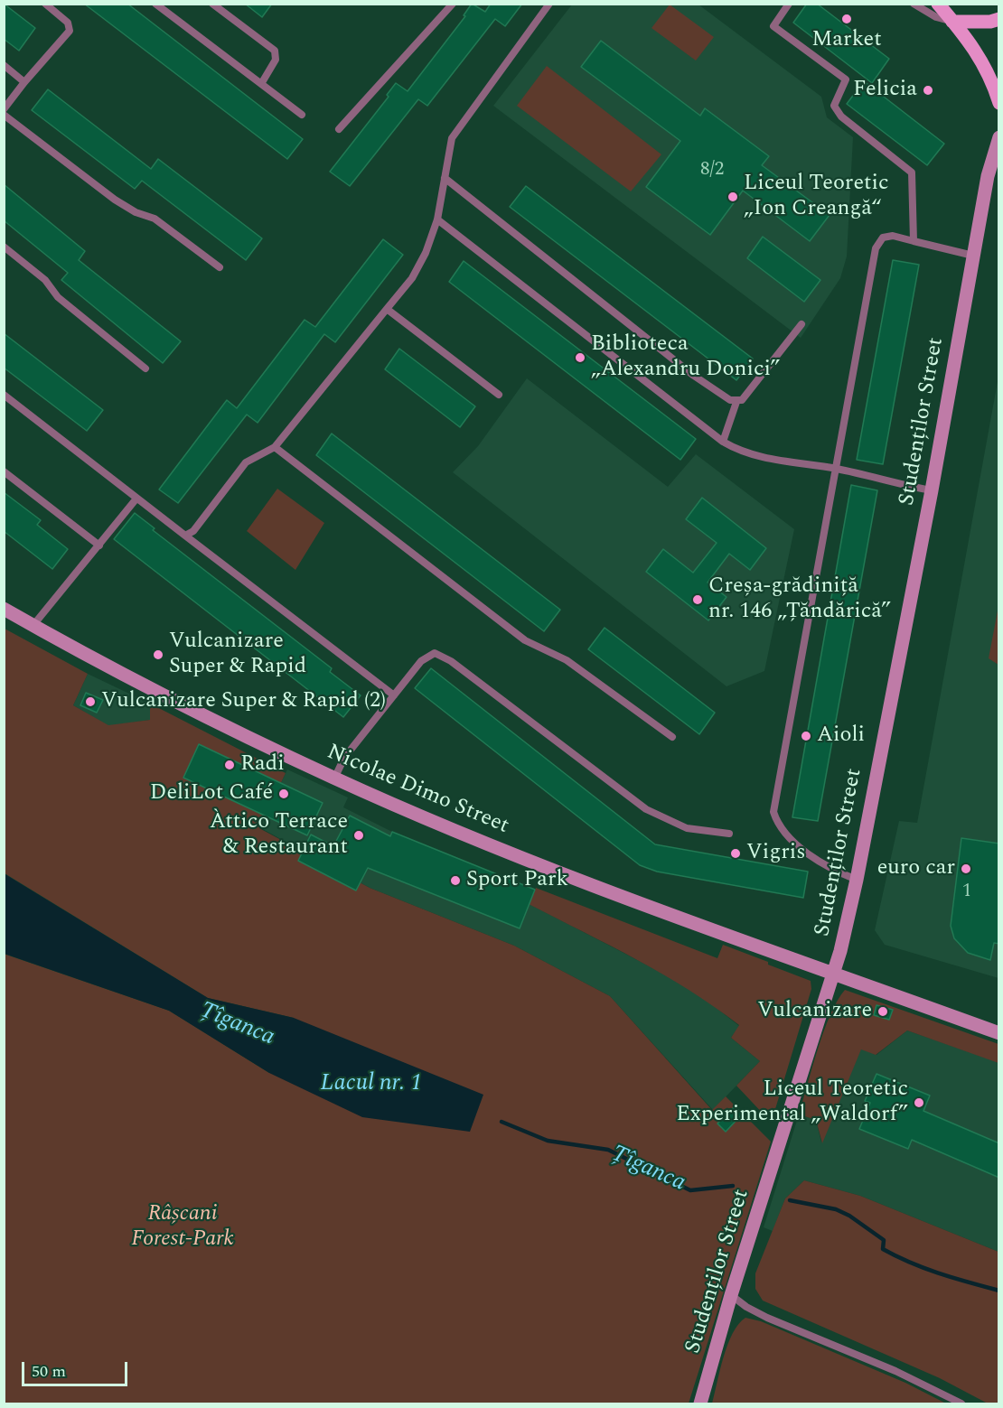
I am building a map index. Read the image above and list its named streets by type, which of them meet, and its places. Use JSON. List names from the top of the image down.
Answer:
{
  "streets": {
    "main road": ["Studenților Street", "Nicolae Dimo Street"]
  },
  "crossings": [
    ["Studenților Street", "Nicolae Dimo Street"]
  ],
  "water": ["Țîganca", "Lacul nr. 1"],
  "parks": ["Râșcani Forest-Park"],
  "places": [
    "Market",
    "Felicia",
    "Liceul Teoretic „Ion Creangă“",
    "Biblioteca „Alexandru Donici”",
    "Creșa-grădiniță nr. 146 „Țăndărică”",
    "Vulcanizare Super & Rapid",
    "Vulcanizare Super & Rapid (2)",
    "Aioli",
    "Radi",
    "DeliLot Café",
    "Àttico Terrace & Restaurant",
    "Vigris",
    "euro car",
    "Sport Park",
    "Vulcanizare",
    "Liceul Teoretic Experimental „Waldorf”"
  ],
  "house_numbers": ["8/2", "1"],
  "scale_bar": "50 m"
}
